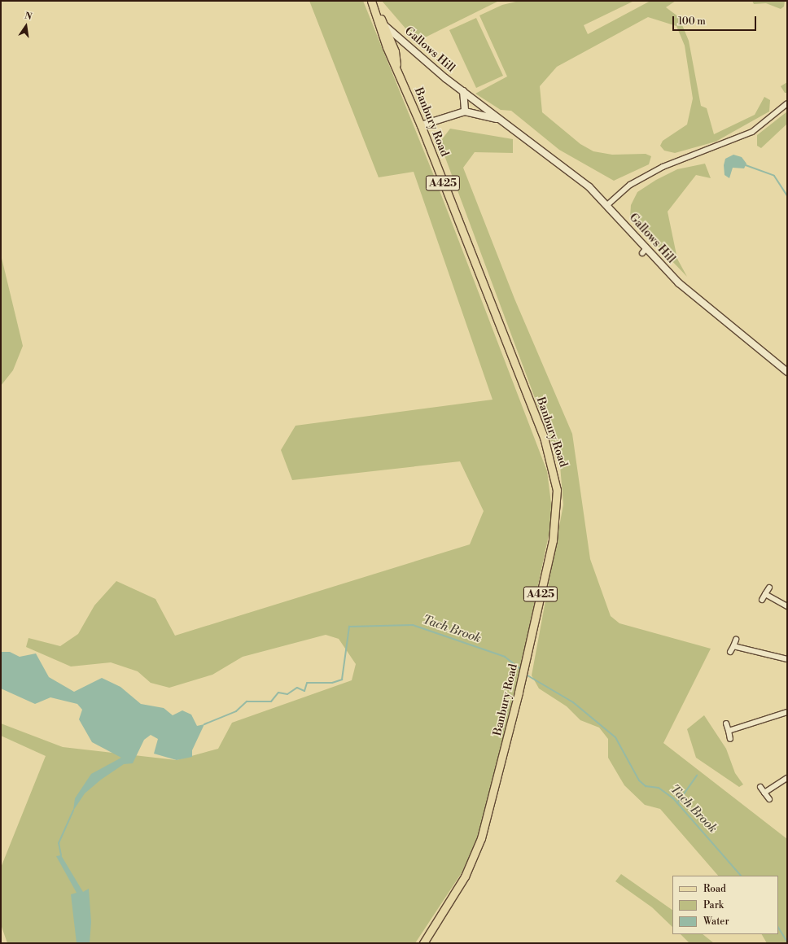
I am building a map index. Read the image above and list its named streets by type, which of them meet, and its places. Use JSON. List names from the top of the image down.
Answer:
{
  "streets": {
    "main road": ["Banbury Road", "A425"],
    "street": ["Gallows Hill"]
  },
  "crossings": [
    ["Gallows Hill", "Banbury Road"]
  ],
  "water": ["Tach Brook"],
  "legend": ["Road", "Park", "Water"],
  "scale_bar": "100 m",
  "north": "top"
}
